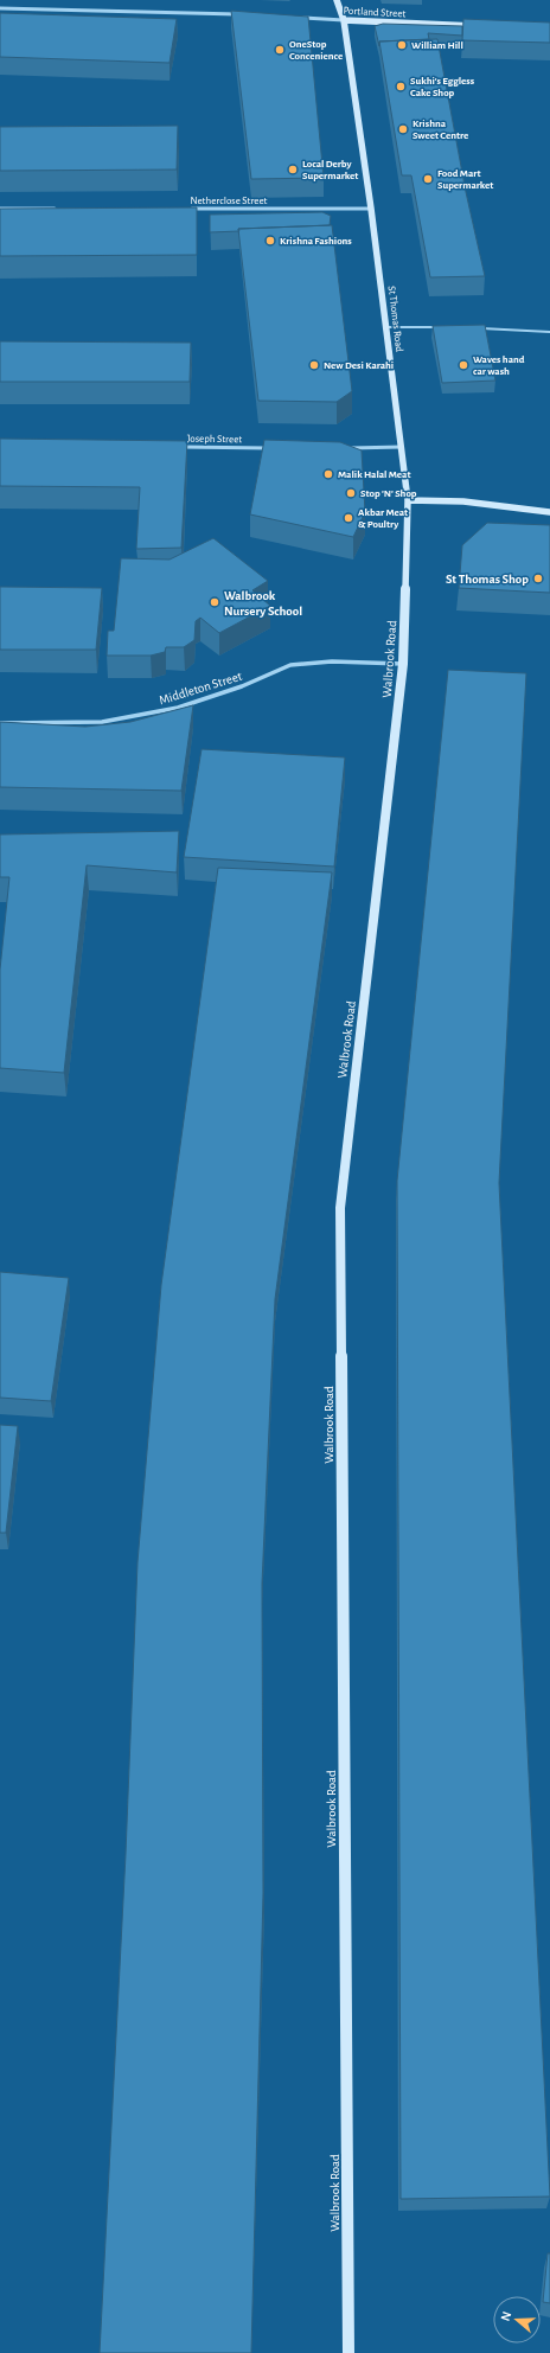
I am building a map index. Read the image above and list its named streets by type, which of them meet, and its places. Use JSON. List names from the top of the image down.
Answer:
{
  "streets": {
    "street": [
      "Portland Street",
      "Netherclose Street",
      "St Thomas Road",
      "Joseph Street",
      "Walbrook Road",
      "Middleton Street"
    ]
  },
  "crossings": [
    ["Portland Street", "St Thomas Road"],
    ["Netherclose Street", "St Thomas Road"],
    ["St Thomas Road", "Walbrook Road"],
    ["Walbrook Road", "Middleton Street"]
  ],
  "places": [
    "William Hill",
    "OneStop Concenience",
    "Sukhi's Eggless Cake Shop",
    "Krishna Sweet Centre",
    "Local Derby Supermarket",
    "Food Mart Supermarket",
    "Krishna Fashions",
    "New Desi Karahi",
    "Waves hand car wash",
    "Malik Halal Meat",
    "Stop 'N' Shop",
    "Akbar Meat & Poultry",
    "St Thomas Shop",
    "Walbrook Nursery School"
  ],
  "north": "left"
}
